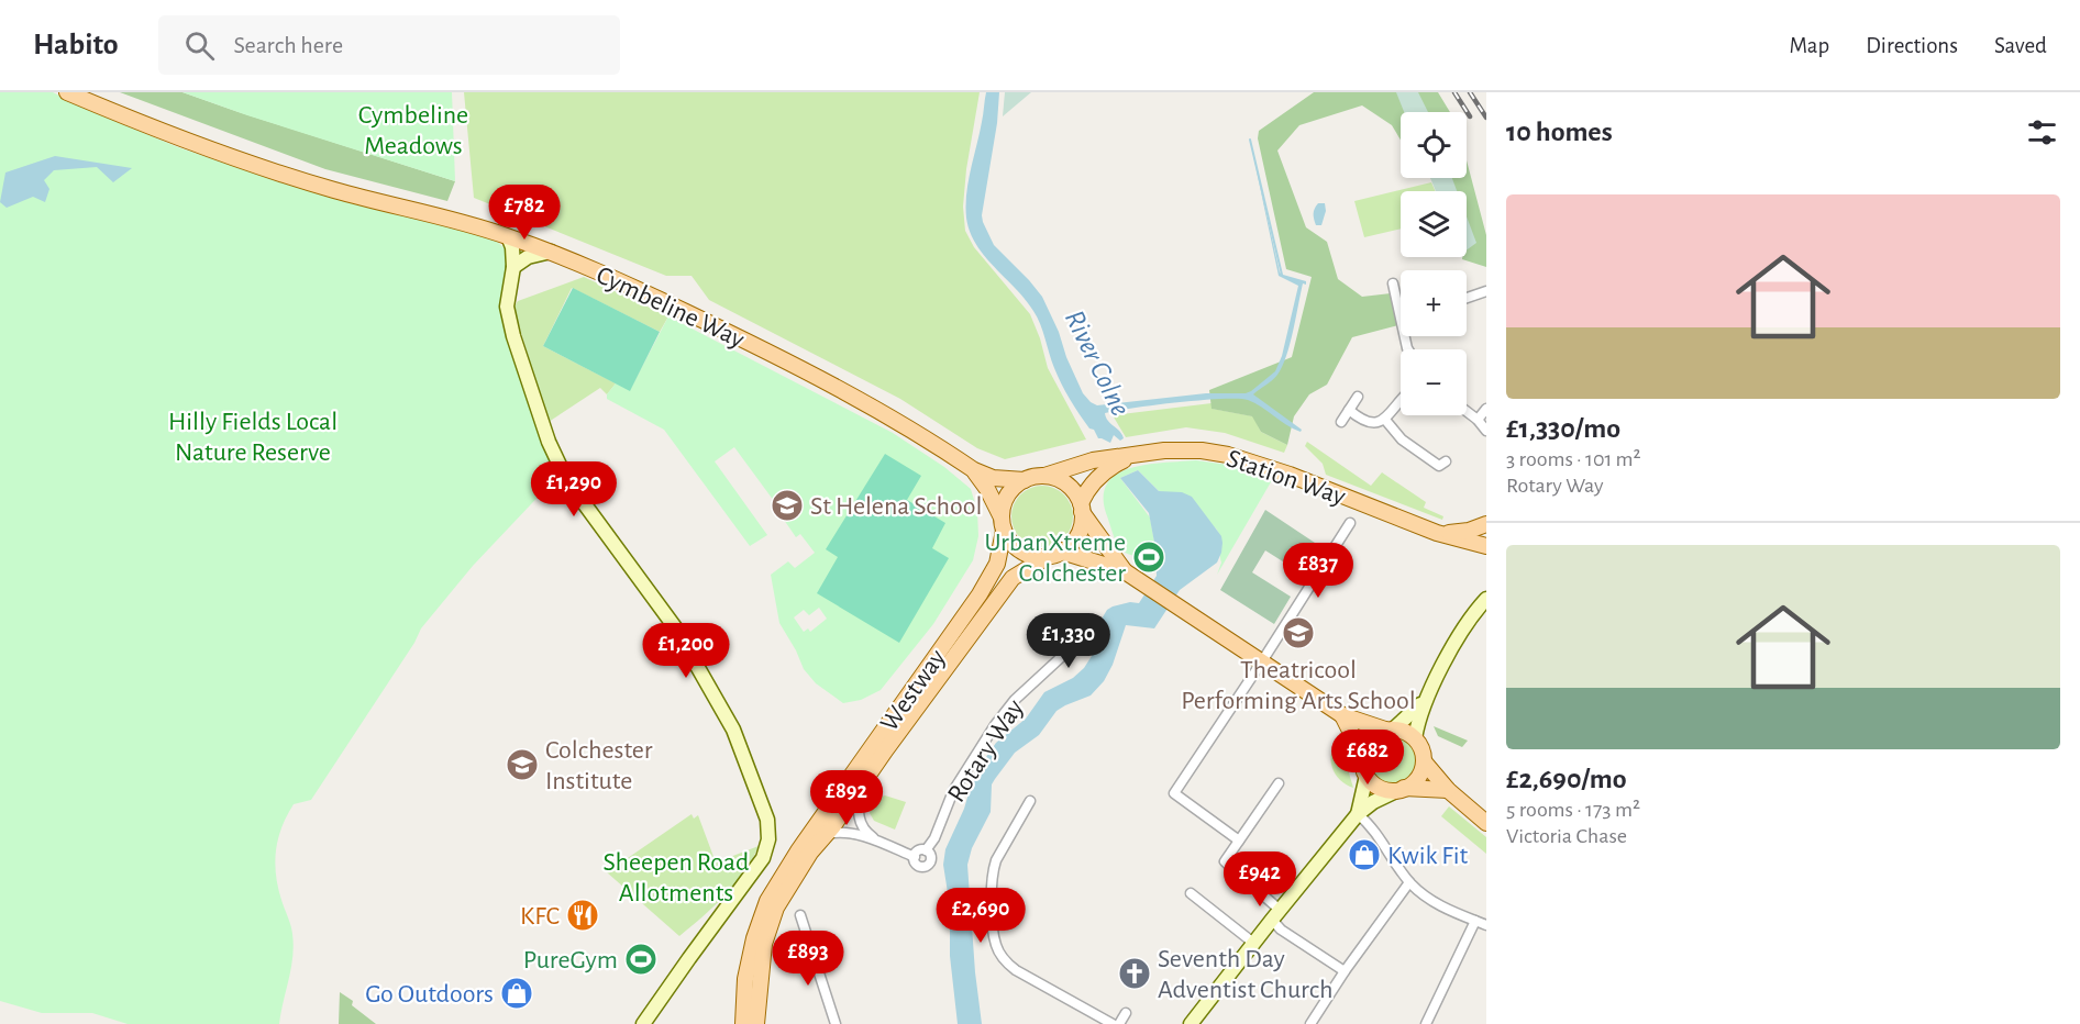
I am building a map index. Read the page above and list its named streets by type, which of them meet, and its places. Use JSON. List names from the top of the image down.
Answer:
{
  "streets": {
    "main road": ["Cymbeline Way", "Station Way", "Westway"],
    "street": ["Rotary Way"]
  },
  "crossings": [
    ["Station Way", "Westway"]
  ],
  "water": ["River Colne"],
  "parks": ["Cymbeline Meadows", "Hilly Fields Local Nature Reserve", "Sheepen Road Allotments"],
  "places": {
    "school or university": ["St Helena School", "Theatricool Performing Arts School", "Colchester Institute"],
    "sports": ["UrbanXtreme Colchester", "PureGym"],
    "shop": ["Kwik Fit", "Go Outdoors"],
    "restaurant": ["KFC"],
    "church": ["Seventh Day Adventist Church"]
  },
  "page": {
    "header": "Habito",
    "search": "Search here",
    "nav": ["Map", "Directions", "Saved"],
    "heading": "10 homes",
    "map_buttons": ["+", "−"],
    "list": [
      {
        "name": "£1,330/mo",
        "note": "3 rooms · 101 m² · Rotary Way"
      },
      {
        "name": "£2,690/mo",
        "note": "5 rooms · 173 m² · Victoria Chase"
      }
    ],
    "price": [
      "£782",
      "£1,290",
      "£837",
      "£1,330",
      "£1,200",
      "£682",
      "£892",
      "£942",
      "£2,690",
      "£893"
    ]
  }
}
